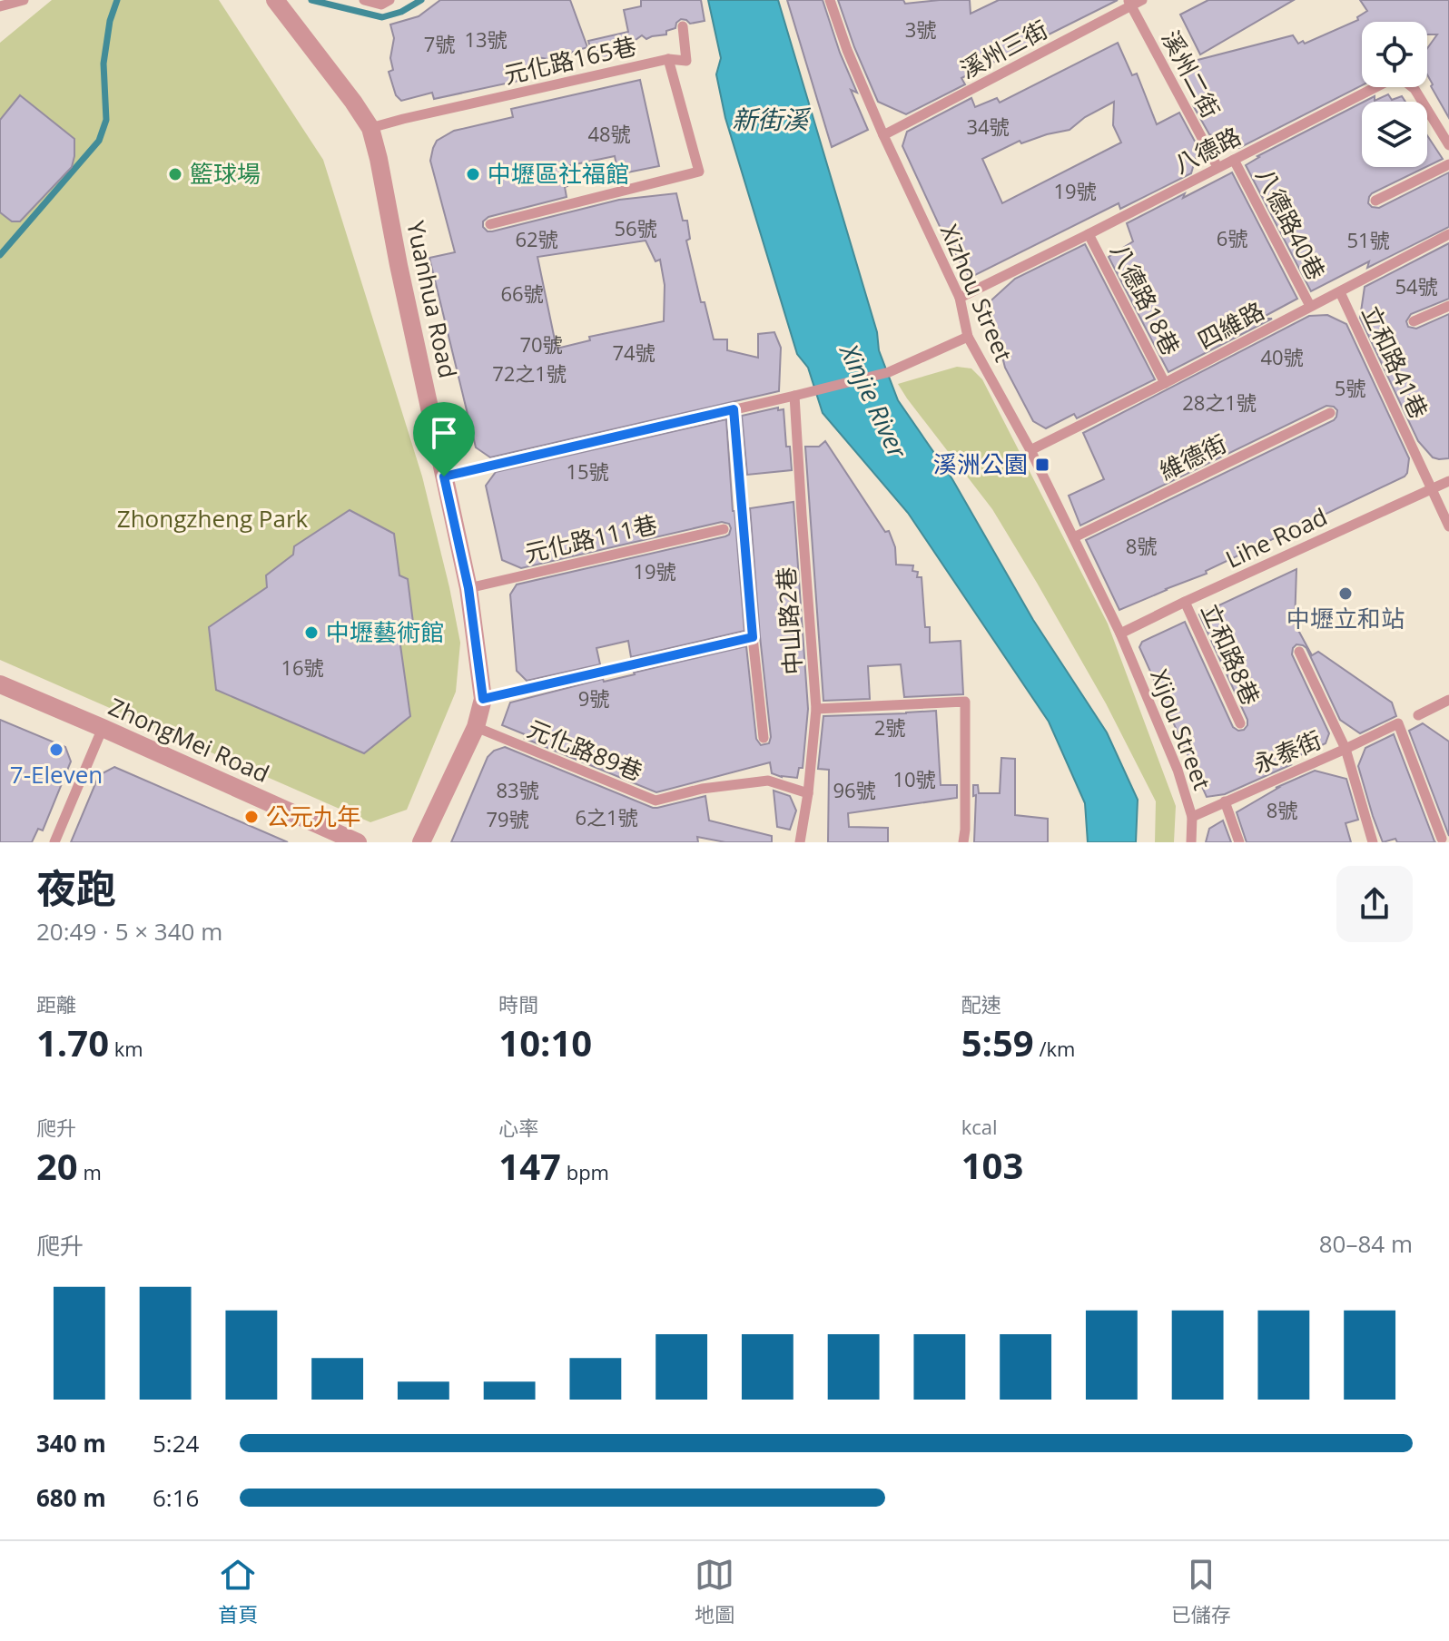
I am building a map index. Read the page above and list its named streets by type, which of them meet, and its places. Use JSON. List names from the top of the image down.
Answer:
{
  "streets": {
    "street": ["Yuanhua Road", "ZhongMei Road"],
    "lane": [
      "溪州三街",
      "元化路165巷",
      "溪州二街",
      "八德路",
      "八德路40巷",
      "Xizhou Street",
      "八德路18巷",
      "四維路",
      "立和路41巷",
      "維德街",
      "Lihe Road",
      "元化路111巷",
      "中山路2巷",
      "立和路8巷",
      "Xijou Street",
      "元化路89巷",
      "永泰街"
    ]
  },
  "crossings": [
    ["溪州三街", "溪州二街"],
    ["溪州三街", "Xizhou Street"],
    ["元化路165巷", "Yuanhua Road"],
    ["溪州二街", "八德路"],
    ["八德路", "八德路40巷"],
    ["八德路", "Xizhou Street"],
    ["八德路", "八德路18巷"],
    ["八德路40巷", "四維路"],
    ["Xizhou Street", "四維路"],
    ["Xizhou Street", "維德街"],
    ["Xizhou Street", "Lihe Road"],
    ["Xizhou Street", "Xijou Street"],
    ["Yuanhua Road", "元化路111巷"],
    ["Yuanhua Road", "元化路89巷"],
    ["八德路18巷", "四維路"],
    ["四維路", "立和路41巷"],
    ["立和路41巷", "Lihe Road"],
    ["Lihe Road", "立和路8巷"],
    ["Lihe Road", "Xijou Street"],
    ["中山路2巷", "元化路89巷"],
    ["Xijou Street", "永泰街"]
  ],
  "water": ["新街溪", "Xinjie River"],
  "parks": ["Zhongzheng Park"],
  "places": {
    "other": [
      "籃球場",
      "中壢區社福館",
      "中壢立和站",
      "中壢藝術館",
      "7-Eleven",
      "公元九年"
    ],
    "transit": ["溪洲公園"]
  },
  "house_numbers": [
    "3號",
    "13號",
    "7號",
    "34號",
    "48號",
    "19號",
    "56號",
    "6號",
    "62號",
    "51號",
    "54號",
    "66號",
    "70號",
    "74號",
    "40號",
    "72之1號",
    "5號",
    "28之1號",
    "15號",
    "8號",
    "19號",
    "16號",
    "9號",
    "2號",
    "10號",
    "83號",
    "96號",
    "8號",
    "6之1號",
    "79號"
  ],
  "page": {
    "heading": ["夜跑", "20:49 · 5 × 340 m"],
    "stats": [
      ["距離", "1.70 km"],
      ["時間", "10:10"],
      ["配速", "5:59 /km"],
      ["爬升", "20 m"],
      ["心率", "147 bpm"],
      ["kcal", "103"]
    ],
    "chart": ["爬升", "80–84 m"],
    "list": [
      {
        "name": "340 m",
        "note": "5:24"
      },
      {
        "name": "680 m",
        "note": "6:16"
      }
    ],
    "tabs": ["首頁", "地圖", "已儲存"]
  }
}
